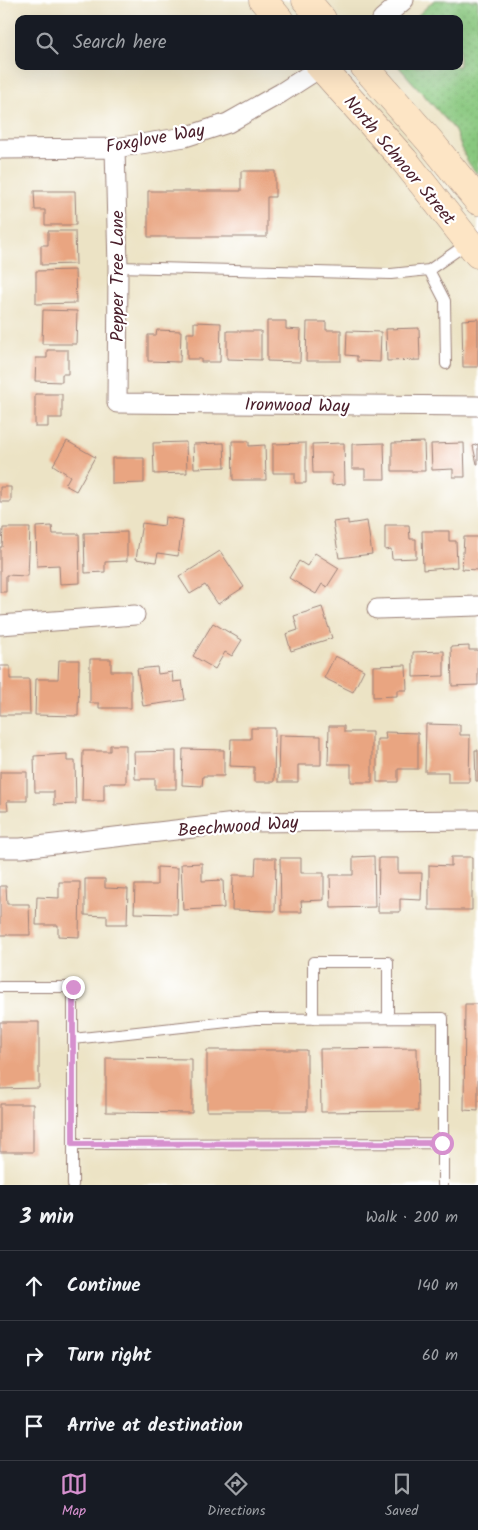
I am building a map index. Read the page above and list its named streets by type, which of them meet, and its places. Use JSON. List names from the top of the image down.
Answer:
{
  "streets": {
    "street": [
      "Foxglove Way",
      "North Schnoor Street",
      "Pepper Tree Lane",
      "Ironwood Way",
      "Beechwood Way"
    ]
  },
  "crossings": [
    ["Foxglove Way", "Pepper Tree Lane"],
    ["Pepper Tree Lane", "Ironwood Way"]
  ],
  "page": {
    "search": "Search here",
    "heading": ["3 min", "Walk · 200 m"],
    "list": [
      ["Continue", "140 m"],
      ["Turn right", "60 m"],
      "Arrive at destination"
    ],
    "nav": ["Map", "Directions", "Saved"]
  }
}
